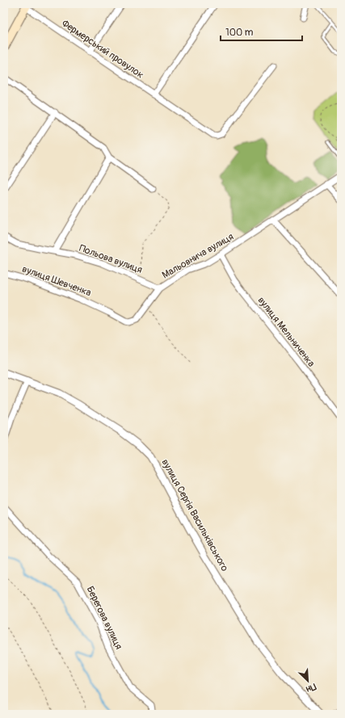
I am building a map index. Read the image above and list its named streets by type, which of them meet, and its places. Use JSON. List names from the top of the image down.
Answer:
{
  "streets": {
    "street": [
      "Фермерський провулок",
      "Мальовнича вулиця",
      "Польова вулиця",
      "вулиця Шевченка",
      "вулиця Мельниченка",
      "вулиця Сергія Васильківського",
      "Берегова вулиця"
    ]
  },
  "crossings": [
    ["Мальовнича вулиця", "Польова вулиця"],
    ["Мальовнича вулиця", "вулиця Шевченка"],
    ["Мальовнича вулиця", "вулиця Мельниченка"]
  ],
  "scale_bar": "100 m",
  "north": "bottom right"
}
